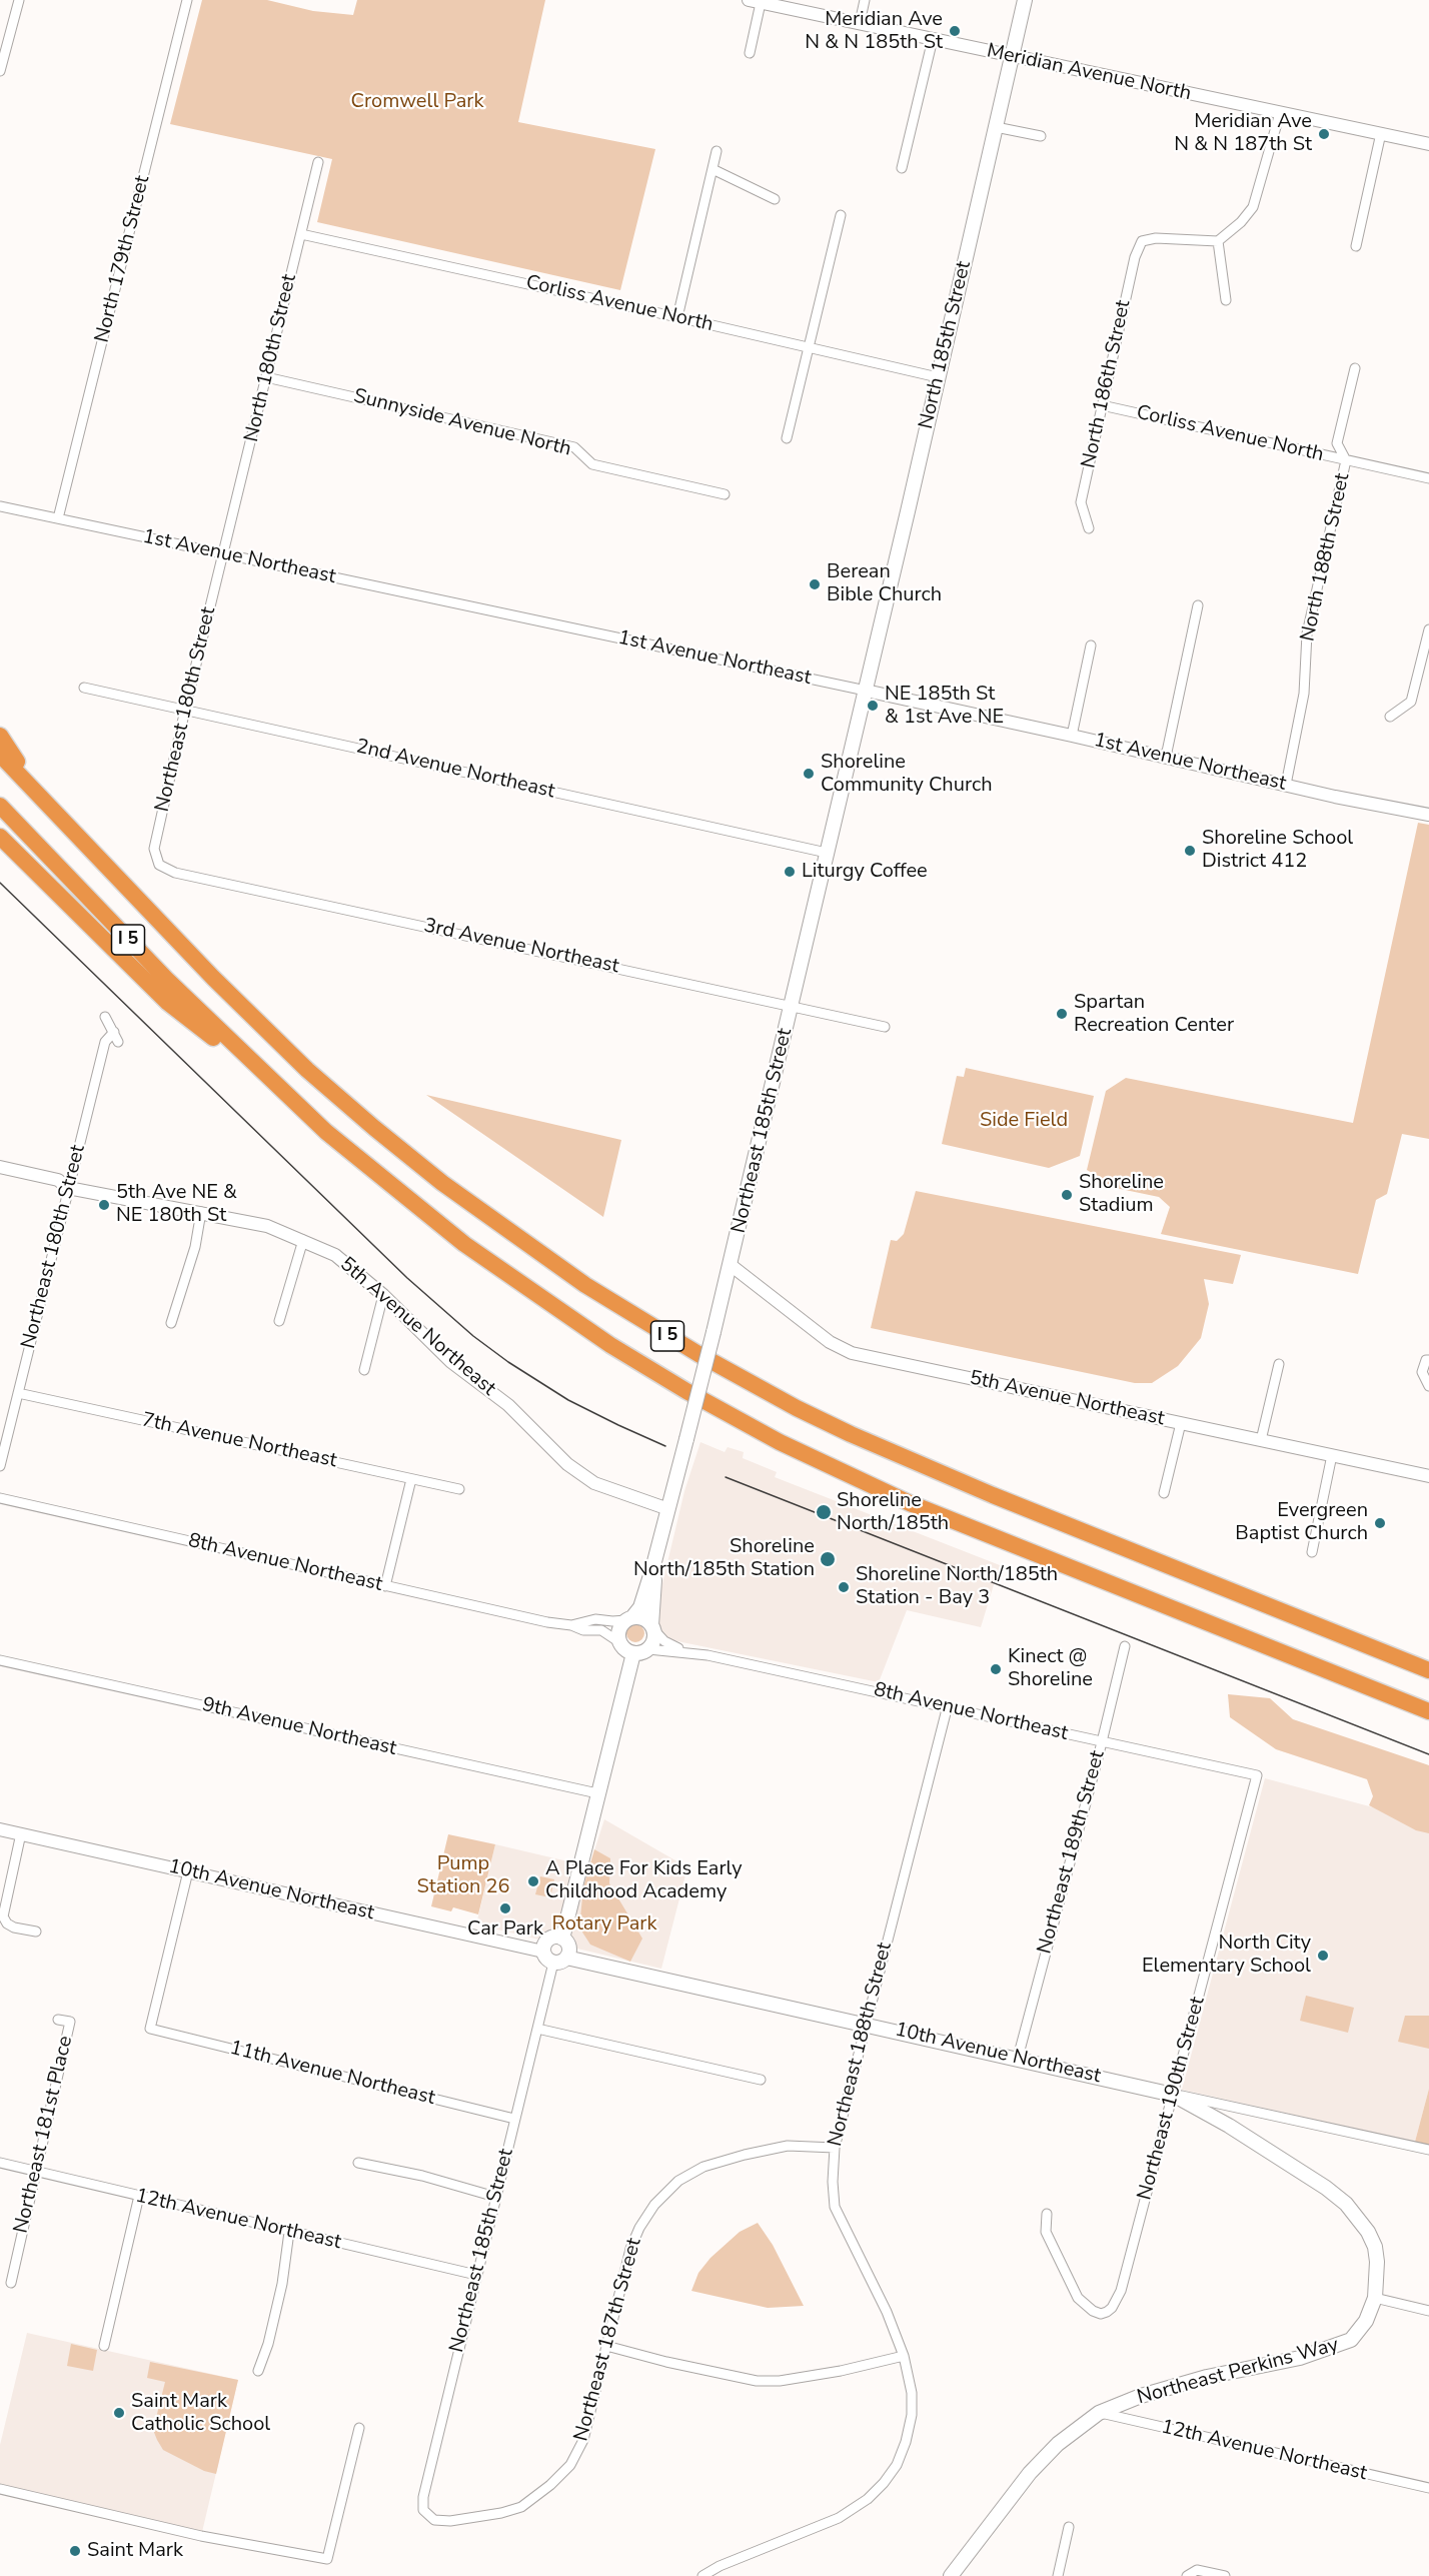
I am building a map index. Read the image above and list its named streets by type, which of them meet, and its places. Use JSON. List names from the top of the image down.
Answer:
{
  "streets": {
    "highway": ["I 5"],
    "main road": [
      "North 185th Street",
      "Northeast 185th Street",
      "10th Avenue Northeast",
      "Northeast Perkins Way"
    ],
    "street": [
      "Meridian Avenue North",
      "North 179th Street",
      "Corliss Avenue North",
      "North 180th Street",
      "North 186th Street",
      "Sunnyside Avenue North",
      "1st Avenue Northeast",
      "North 188th Street",
      "Northeast 180th Street",
      "2nd Avenue Northeast",
      "3rd Avenue Northeast",
      "5th Avenue Northeast",
      "7th Avenue Northeast",
      "8th Avenue Northeast",
      "9th Avenue Northeast",
      "Northeast 189th Street",
      "Northeast 188th Street",
      "11th Avenue Northeast",
      "Northeast 190th Street",
      "Northeast 181st Place",
      "12th Avenue Northeast",
      "Northeast 187th Street"
    ]
  },
  "crossings": [
    ["Meridian Avenue North", "North 185th Street"],
    ["North 179th Street", "1st Avenue Northeast"],
    ["Corliss Avenue North", "North 185th Street"],
    ["Corliss Avenue North", "North 180th Street"],
    ["Corliss Avenue North", "North 186th Street"],
    ["Corliss Avenue North", "North 188th Street"],
    ["North 185th Street", "1st Avenue Northeast"],
    ["North 185th Street", "Northeast 185th Street"],
    ["North 180th Street", "Sunnyside Avenue North"],
    ["North 180th Street", "1st Avenue Northeast"],
    ["North 180th Street", "Northeast 180th Street"],
    ["1st Avenue Northeast", "North 188th Street"],
    ["1st Avenue Northeast", "Northeast 180th Street"],
    ["1st Avenue Northeast", "Northeast 185th Street"],
    ["Northeast 180th Street", "2nd Avenue Northeast"],
    ["Northeast 180th Street", "3rd Avenue Northeast"],
    ["Northeast 180th Street", "5th Avenue Northeast"],
    ["Northeast 180th Street", "7th Avenue Northeast"],
    ["2nd Avenue Northeast", "Northeast 185th Street"],
    ["3rd Avenue Northeast", "Northeast 185th Street"],
    ["Northeast 185th Street", "5th Avenue Northeast"],
    ["Northeast 185th Street", "8th Avenue Northeast"],
    ["Northeast 185th Street", "10th Avenue Northeast"],
    ["Northeast 185th Street", "11th Avenue Northeast"],
    ["Northeast 185th Street", "12th Avenue Northeast"],
    ["Northeast 185th Street", "Northeast 187th Street"],
    ["8th Avenue Northeast", "Northeast 189th Street"],
    ["8th Avenue Northeast", "Northeast 188th Street"],
    ["8th Avenue Northeast", "Northeast 190th Street"],
    ["Northeast 189th Street", "10th Avenue Northeast"],
    ["10th Avenue Northeast", "Northeast 188th Street"],
    ["10th Avenue Northeast", "11th Avenue Northeast"],
    ["10th Avenue Northeast", "Northeast 190th Street"],
    ["10th Avenue Northeast", "Northeast Perkins Way"],
    ["Northeast 188th Street", "Northeast 187th Street"],
    ["Northeast 190th Street", "Northeast Perkins Way"],
    ["Northeast 181st Place", "12th Avenue Northeast"],
    ["12th Avenue Northeast", "Northeast Perkins Way"]
  ],
  "parks": [
    "Cromwell Park",
    "Side Field",
    "Pump Station 26",
    "Rotary Park"
  ],
  "places": [
    "Meridian Ave N & N 185th St",
    "Meridian Ave N & N 187th St",
    "Berean Bible Church",
    "NE 185th St & 1st Ave NE",
    "Shoreline Community Church",
    "Shoreline School District 412",
    "Liturgy Coffee",
    "Spartan Recreation Center",
    "Shoreline Stadium",
    "5th Ave NE & NE 180th St",
    "Shoreline North/185th",
    "Evergreen Baptist Church",
    "Shoreline North/185th Station",
    "Shoreline North/185th Station - Bay 3",
    "Kinect @ Shoreline",
    "A Place For Kids Early Childhood Academy",
    "Car Park",
    "North City Elementary School",
    "Saint Mark Catholic School",
    "Saint Mark"
  ]
}
